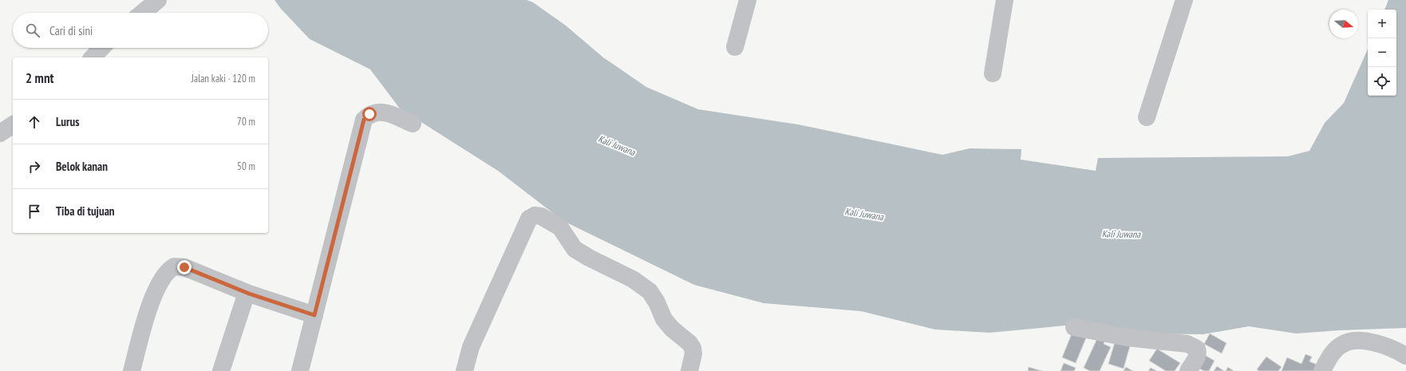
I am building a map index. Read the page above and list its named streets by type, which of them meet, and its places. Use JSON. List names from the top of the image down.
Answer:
{
  "water": ["Kali Juwana"],
  "north": "right",
  "page": {
    "map_buttons": ["+", "−"],
    "search": "Cari di sini",
    "heading": ["2 mnt", "Jalan kaki · 120 m"],
    "list": [
      ["Lurus", "70 m"],
      ["Belok kanan", "50 m"],
      "Tiba di tujuan"
    ]
  }
}
